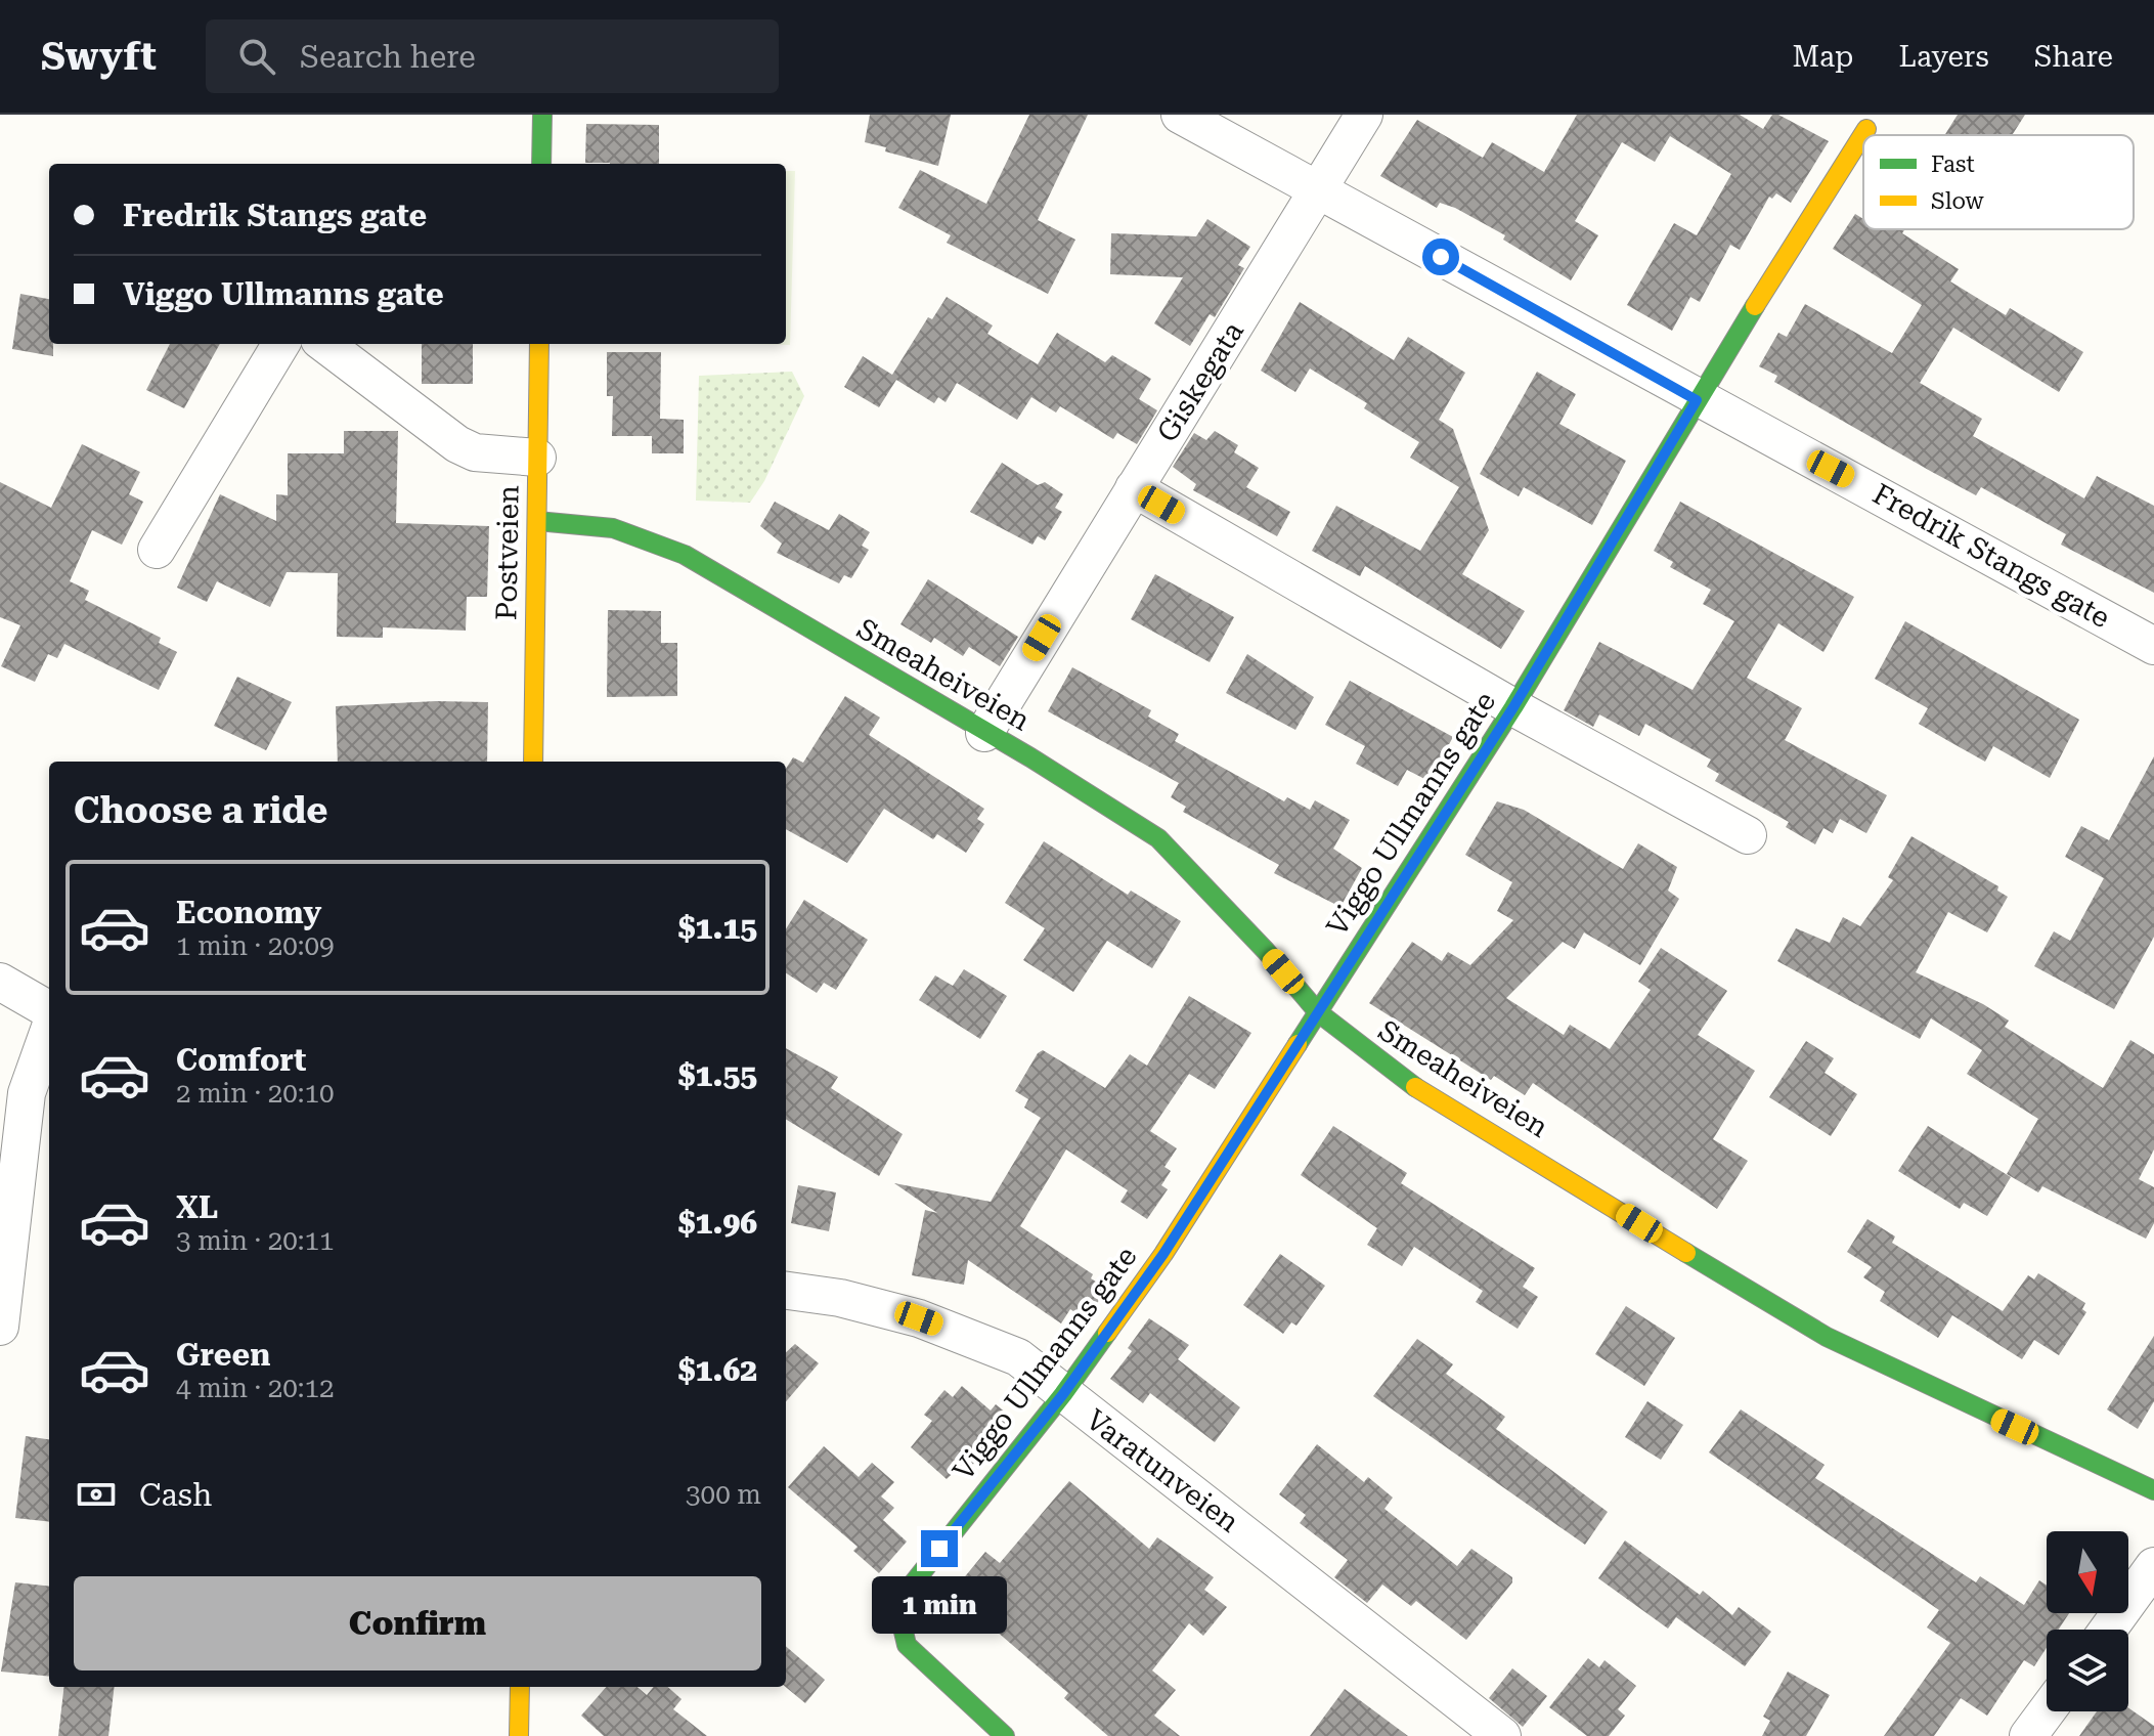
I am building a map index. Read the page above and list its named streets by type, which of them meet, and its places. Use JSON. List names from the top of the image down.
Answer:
{
  "streets": {
    "street": [
      "Giskegata",
      "Postveien",
      "Fredrik Stangs gate",
      "Smeaheiveien",
      "Viggo Ullmanns gate",
      "Varatunveien"
    ]
  },
  "crossings": [
    ["Giskegata", "Fredrik Stangs gate"],
    ["Giskegata", "Smeaheiveien"],
    ["Postveien", "Smeaheiveien"],
    ["Fredrik Stangs gate", "Viggo Ullmanns gate"],
    ["Smeaheiveien", "Viggo Ullmanns gate"],
    ["Viggo Ullmanns gate", "Varatunveien"]
  ],
  "legend": ["Fast", "Slow"],
  "north": "bottom",
  "page": {
    "header": "Swyft",
    "search": "Search here",
    "nav": ["Map", "Layers", "Share"],
    "banner": ["Fredrik Stangs gate", "Viggo Ullmanns gate"],
    "heading": "Choose a ride",
    "list": [
      {
        "name": "Economy",
        "note": "1 min · 20:09",
        "value": "$1.15"
      },
      {
        "name": "Comfort",
        "note": "2 min · 20:10",
        "value": "$1.55"
      },
      {
        "name": "XL",
        "note": "3 min · 20:11",
        "value": "$1.96"
      },
      {
        "name": "Green",
        "note": "4 min · 20:12",
        "value": "$1.62"
      }
    ],
    "pay": ["Cash", "300 m"],
    "buttons": "Confirm",
    "bubble": "1 min"
  }
}
